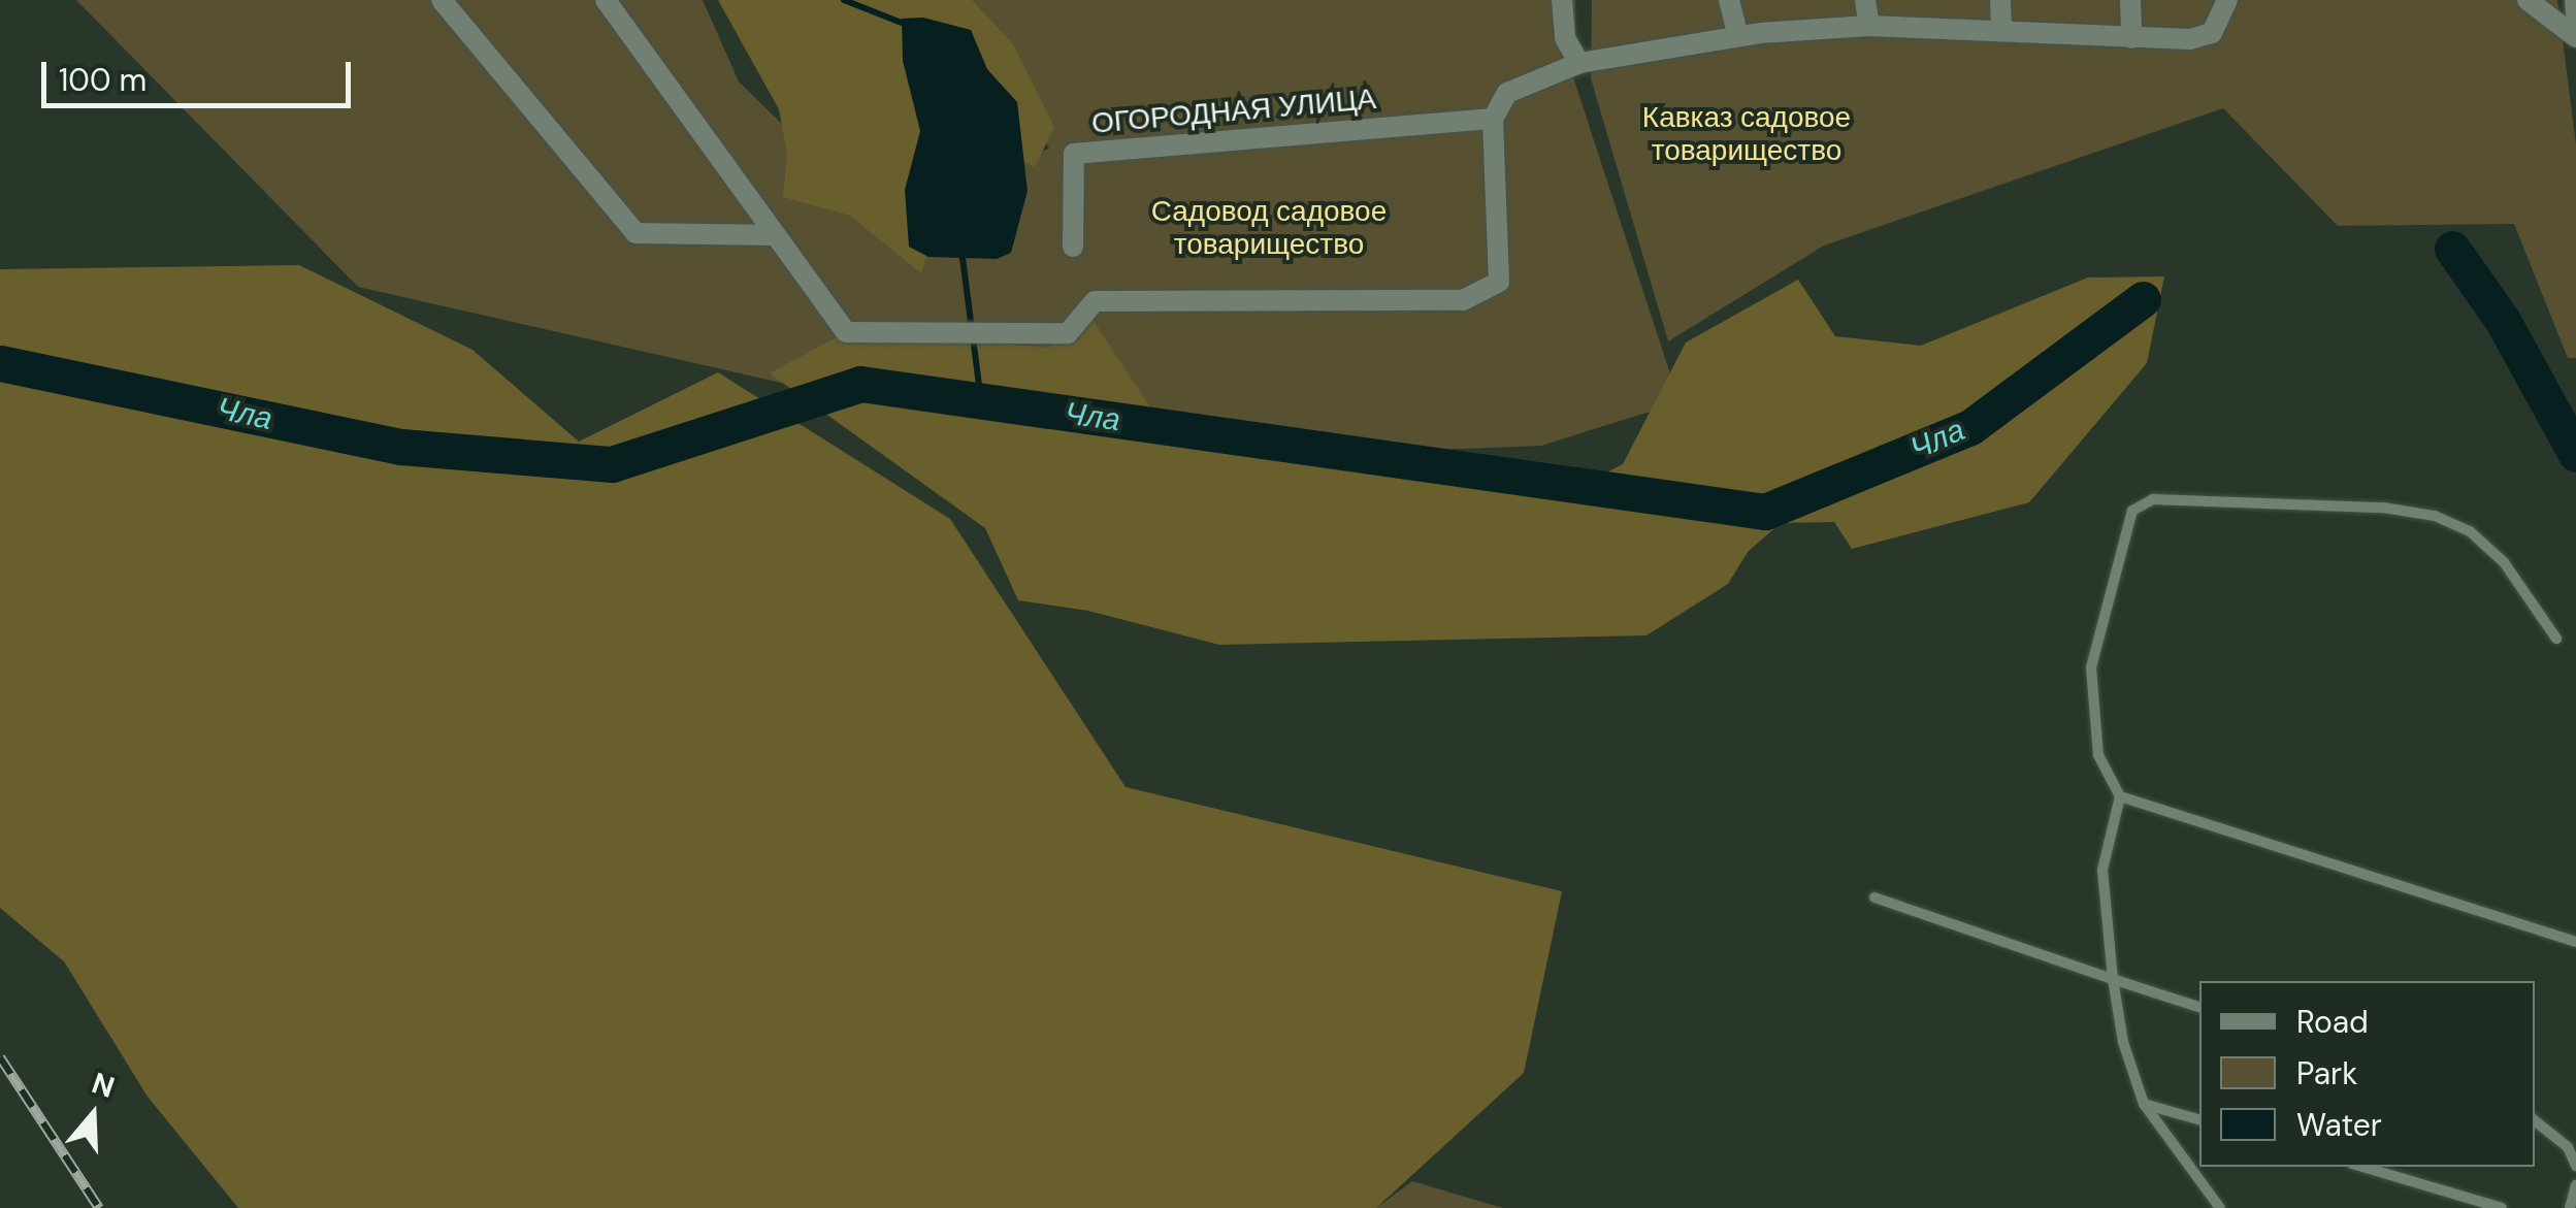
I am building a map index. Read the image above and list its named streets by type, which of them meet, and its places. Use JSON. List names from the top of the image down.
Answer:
{
  "streets": {
    "street": ["ОГОРОДНАЯ УЛИЦА"]
  },
  "water": ["Чла"],
  "parks": ["Кавказ садовое товарищество", "Садовод садовое товарищество"],
  "legend": ["Road", "Park", "Water"],
  "scale_bar": "100 m",
  "north": "top"
}
